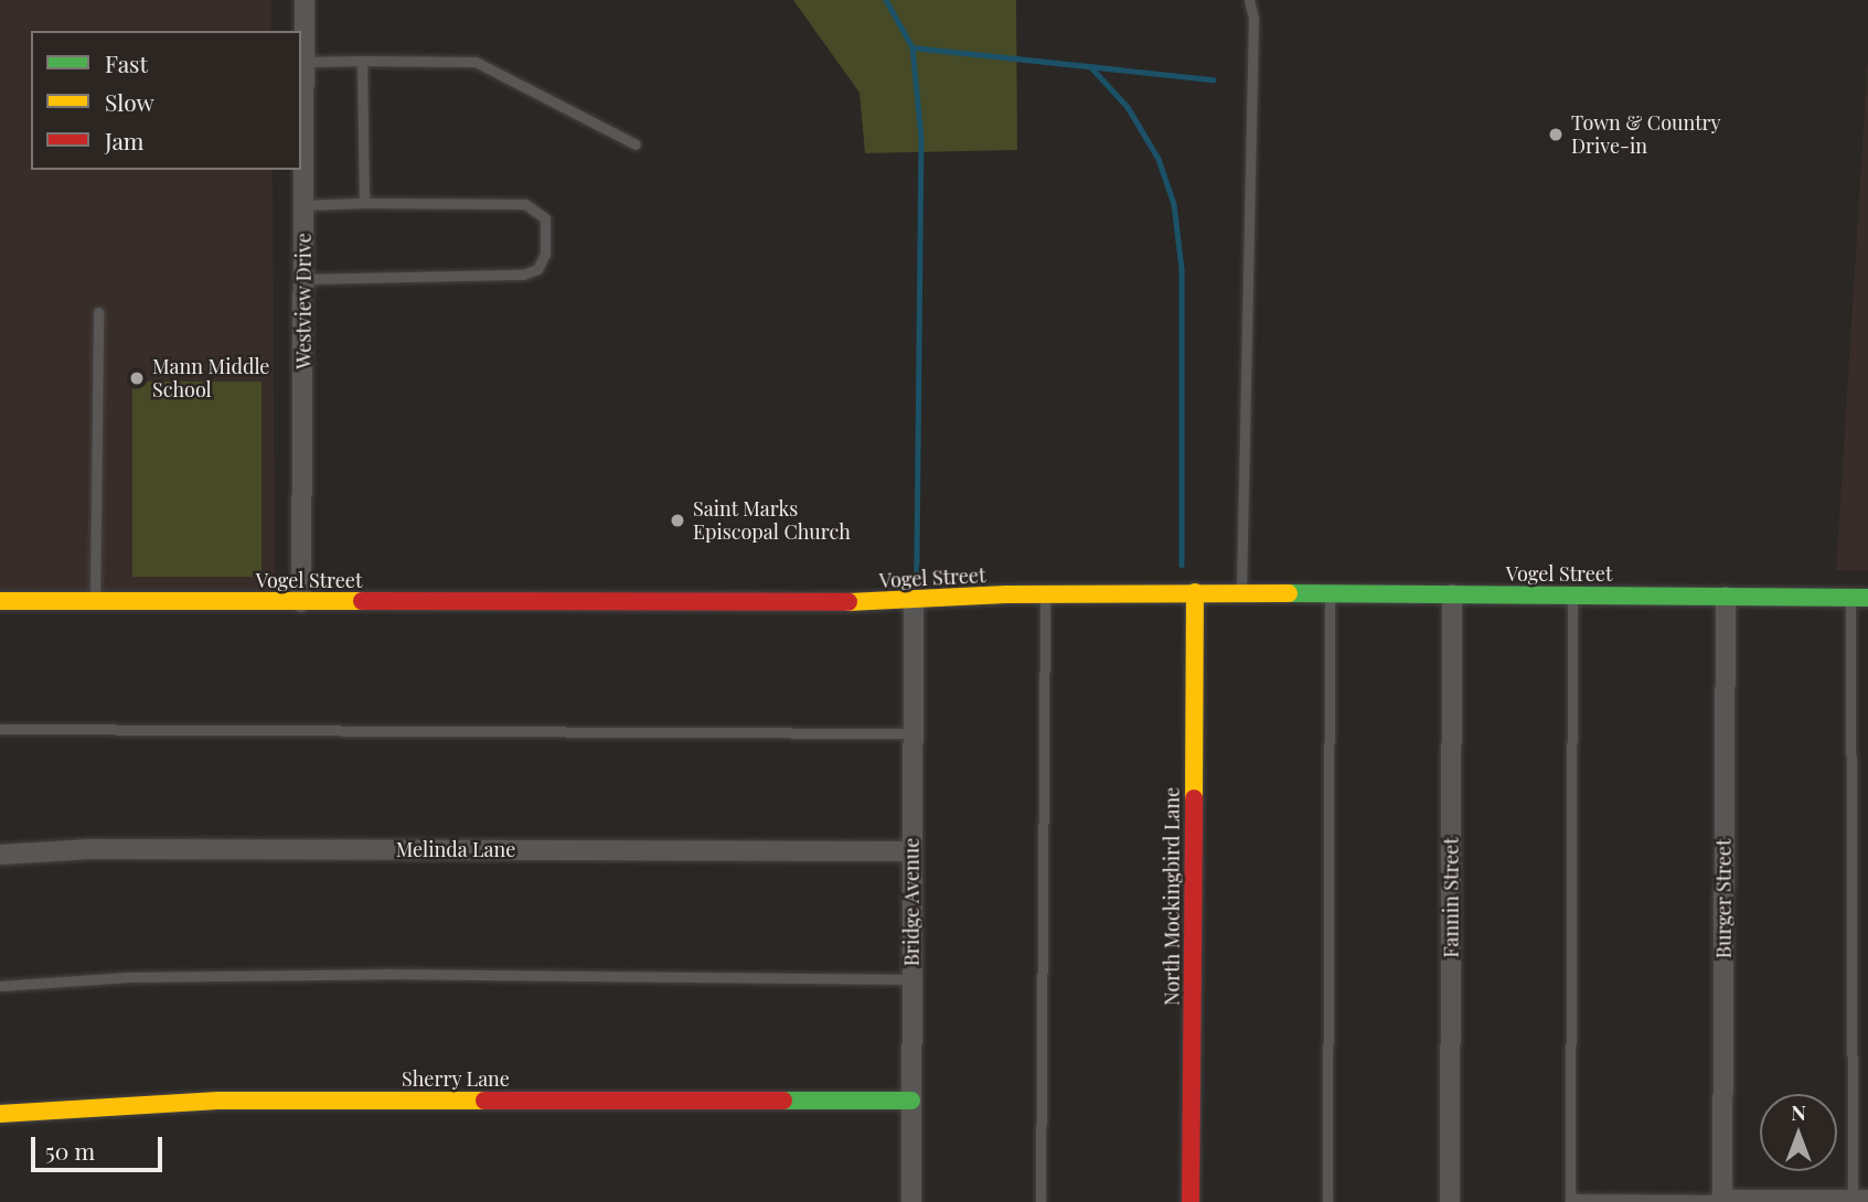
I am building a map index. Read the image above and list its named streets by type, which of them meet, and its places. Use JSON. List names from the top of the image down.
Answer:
{
  "streets": {
    "street": [
      "Westview Drive",
      "Vogel Street",
      "Melinda Lane",
      "North Mockingbird Lane",
      "Fannin Street",
      "Burger Street",
      "Bridge Avenue",
      "Sherry Lane"
    ]
  },
  "crossings": [
    ["Westview Drive", "Vogel Street"],
    ["Vogel Street", "North Mockingbird Lane"],
    ["Vogel Street", "Fannin Street"],
    ["Vogel Street", "Burger Street"],
    ["Vogel Street", "Bridge Avenue"],
    ["Melinda Lane", "Bridge Avenue"],
    ["Bridge Avenue", "Sherry Lane"]
  ],
  "places": ["Town & Country Drive-in", "Mann Middle School", "Saint Marks Episcopal Church"],
  "legend": ["Fast", "Slow", "Jam"],
  "scale_bar": "50 m",
  "north": "top"
}
